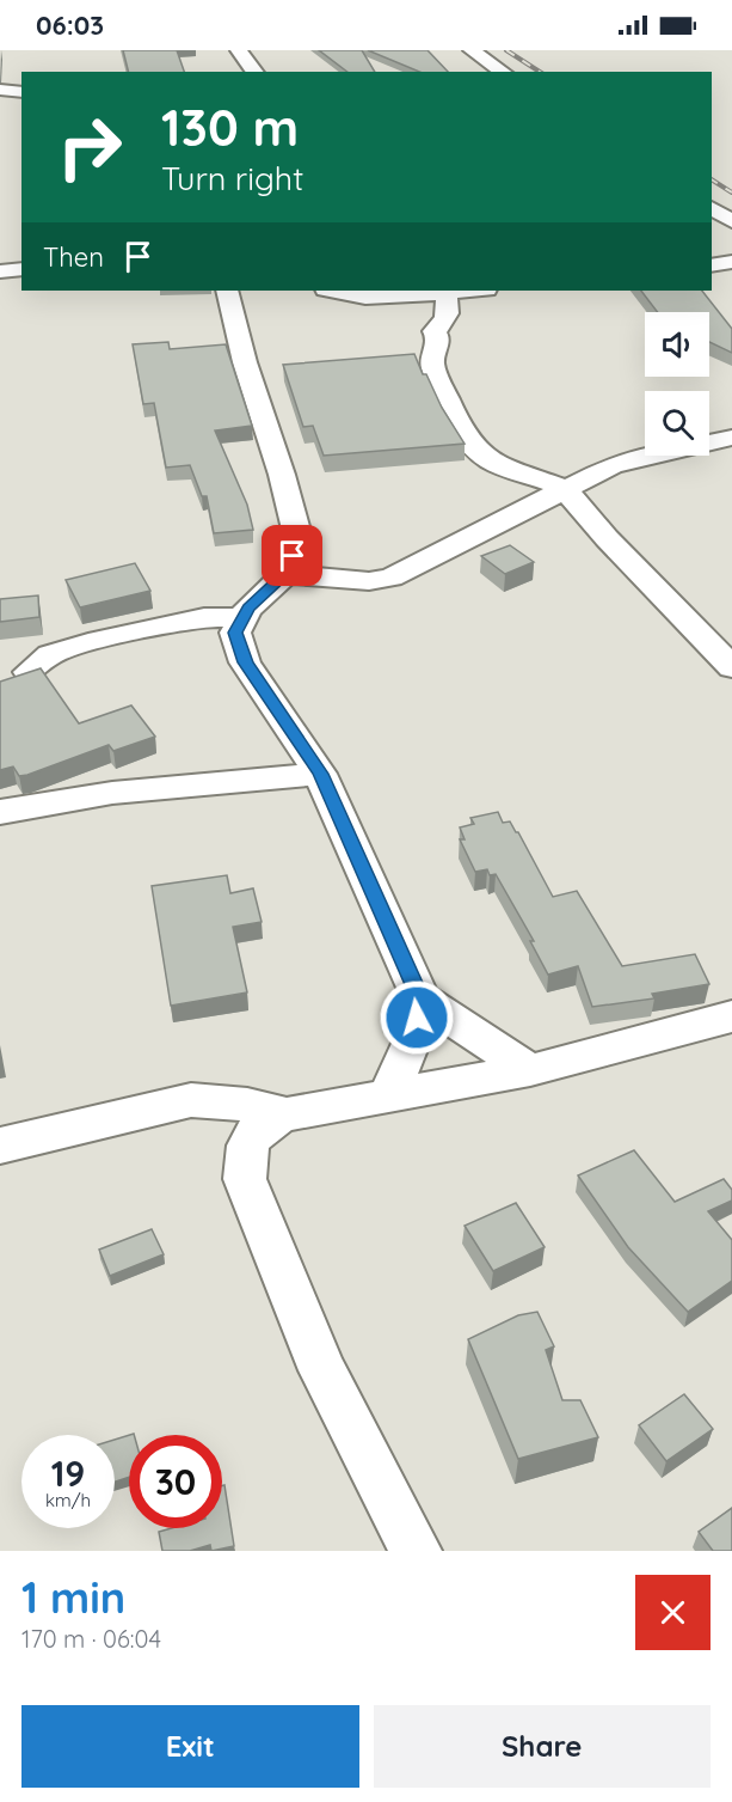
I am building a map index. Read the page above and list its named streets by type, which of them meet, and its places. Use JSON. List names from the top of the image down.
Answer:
{
  "page": {
    "status": "06:03",
    "turn": ["130 m", "Turn right"],
    "then": "Then",
    "speed": "19 km/h",
    "limit": "30",
    "heading": ["1 min", "170 m · 06:04"],
    "buttons": ["Exit", "Share"]
  }
}
